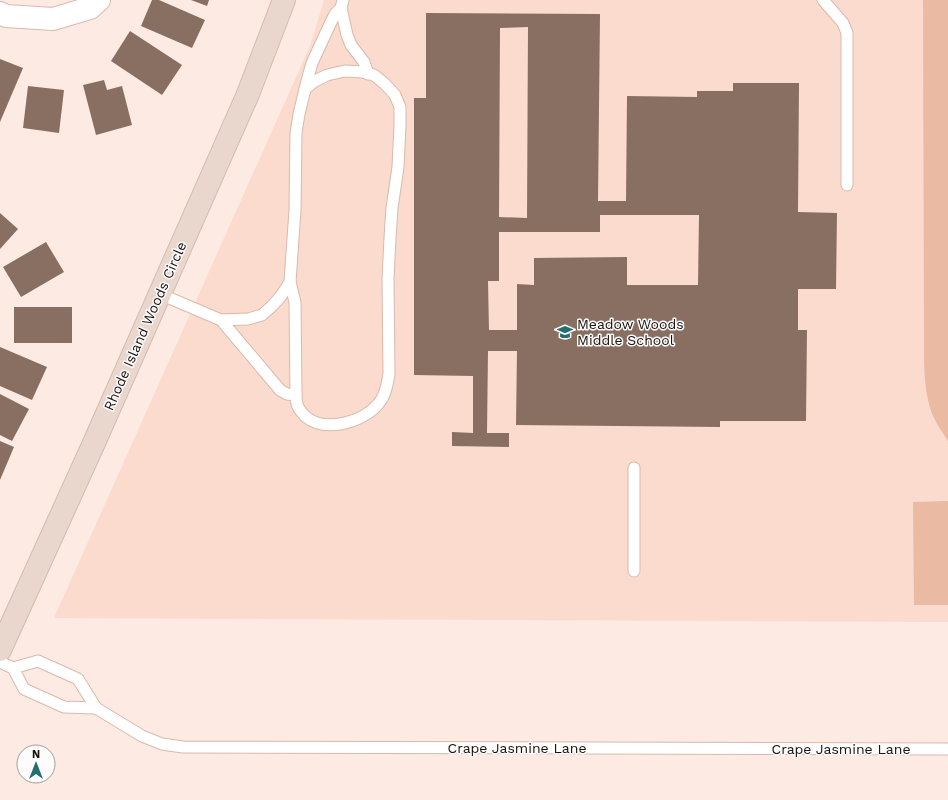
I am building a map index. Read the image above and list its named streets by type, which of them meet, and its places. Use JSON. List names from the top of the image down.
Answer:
{
  "streets": {
    "street": ["Rhode Island Woods Circle"],
    "lane": ["Crape Jasmine Lane"]
  },
  "places": {
    "school or university": ["Meadow Woods Middle School"]
  },
  "north": "top"
}
